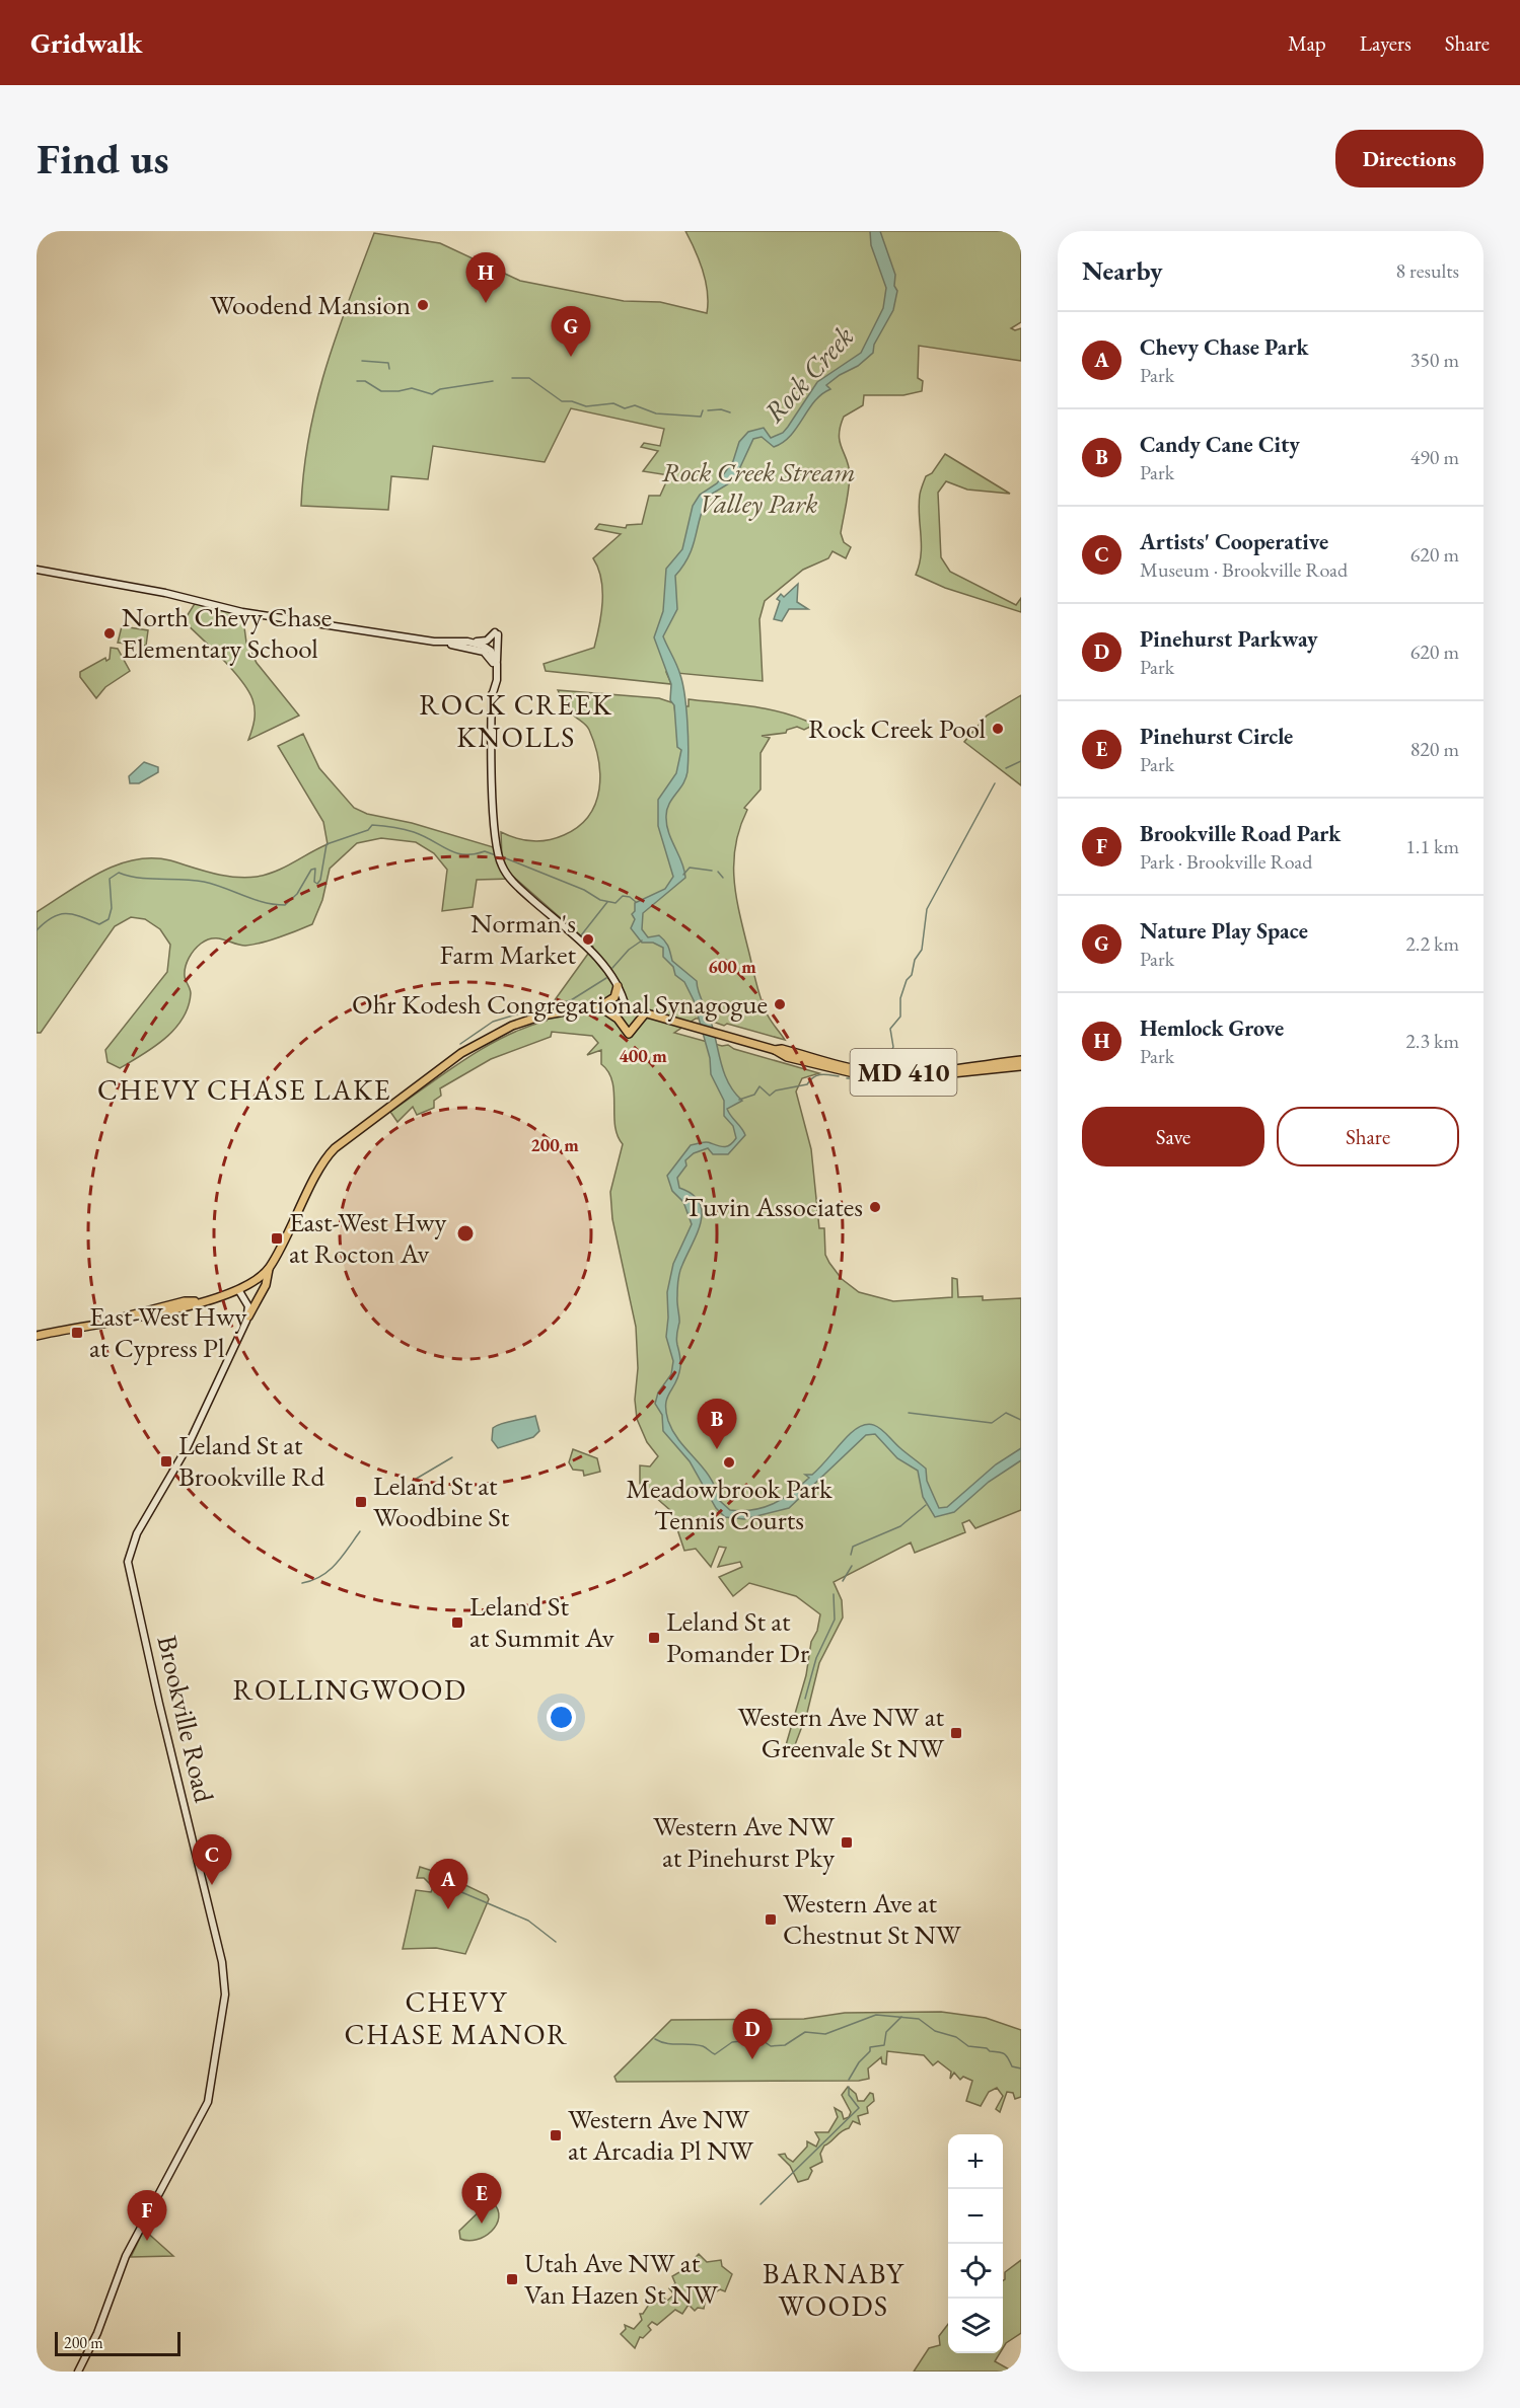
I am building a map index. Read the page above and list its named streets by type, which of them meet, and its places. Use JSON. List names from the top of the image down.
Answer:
{
  "streets": {
    "main road": ["MD 410", "Brookville Road"]
  },
  "districts": [
    "ROCK CREEK KNOLLS",
    "CHEVY CHASE LAKE",
    "ROLLINGWOOD",
    "CHEVY CHASE MANOR",
    "BARNABY WOODS"
  ],
  "water": ["Rock Creek"],
  "parks": ["Rock Creek Stream Valley Park"],
  "places": {
    "other": [
      "Woodend Mansion",
      "North Chevy Chase Elementary School",
      "Rock Creek Pool",
      "Norman's Farm Market",
      "Ohr Kodesh Congregational Synagogue",
      "Tuvin Associates",
      "Meadowbrook Park Tennis Courts"
    ],
    "transit": [
      "East-West Hwy at Rocton Av",
      "East-West Hwy at Cypress Pl",
      "Leland St at Brookville Rd",
      "Leland St at Woodbine St",
      "Leland St at Summit Av",
      "Leland St at Pomander Dr",
      "Western Ave NW at Greenvale St NW",
      "Western Ave NW at Pinehurst Pky",
      "Western Ave at Chestnut St NW",
      "Western Ave NW at Arcadia Pl NW",
      "Utah Ave NW at Van Hazen St NW"
    ]
  },
  "scale_bar": "200 m",
  "page": {
    "header": "Gridwalk",
    "nav": ["Map", "Layers", "Share"],
    "buttons": [
      "Directions",
      ["Save", "Share"]
    ],
    "title": "Find us",
    "heading": ["Nearby", "8 results"],
    "pins": [
      "H",
      "G",
      "B",
      "C",
      "A",
      "D",
      "E",
      "F"
    ],
    "list": [
      {
        "mark": "A",
        "name": "Chevy Chase Park",
        "note": "Park",
        "value": "350 m"
      },
      {
        "mark": "B",
        "name": "Candy Cane City",
        "note": "Park",
        "value": "490 m"
      },
      {
        "mark": "C",
        "name": "Artists' Cooperative",
        "note": "Museum · Brookville Road",
        "value": "620 m"
      },
      {
        "mark": "D",
        "name": "Pinehurst Parkway",
        "note": "Park",
        "value": "620 m"
      },
      {
        "mark": "E",
        "name": "Pinehurst Circle",
        "note": "Park",
        "value": "820 m"
      },
      {
        "mark": "F",
        "name": "Brookville Road Park",
        "note": "Park · Brookville Road",
        "value": "1.1 km"
      },
      {
        "mark": "G",
        "name": "Nature Play Space",
        "note": "Park",
        "value": "2.2 km"
      },
      {
        "mark": "H",
        "name": "Hemlock Grove",
        "note": "Park",
        "value": "2.3 km"
      }
    ],
    "map_buttons": ["+", "−"],
    "scale": "200 m"
  },
  "rings": ["600 m", "400 m", "200 m"]
}
